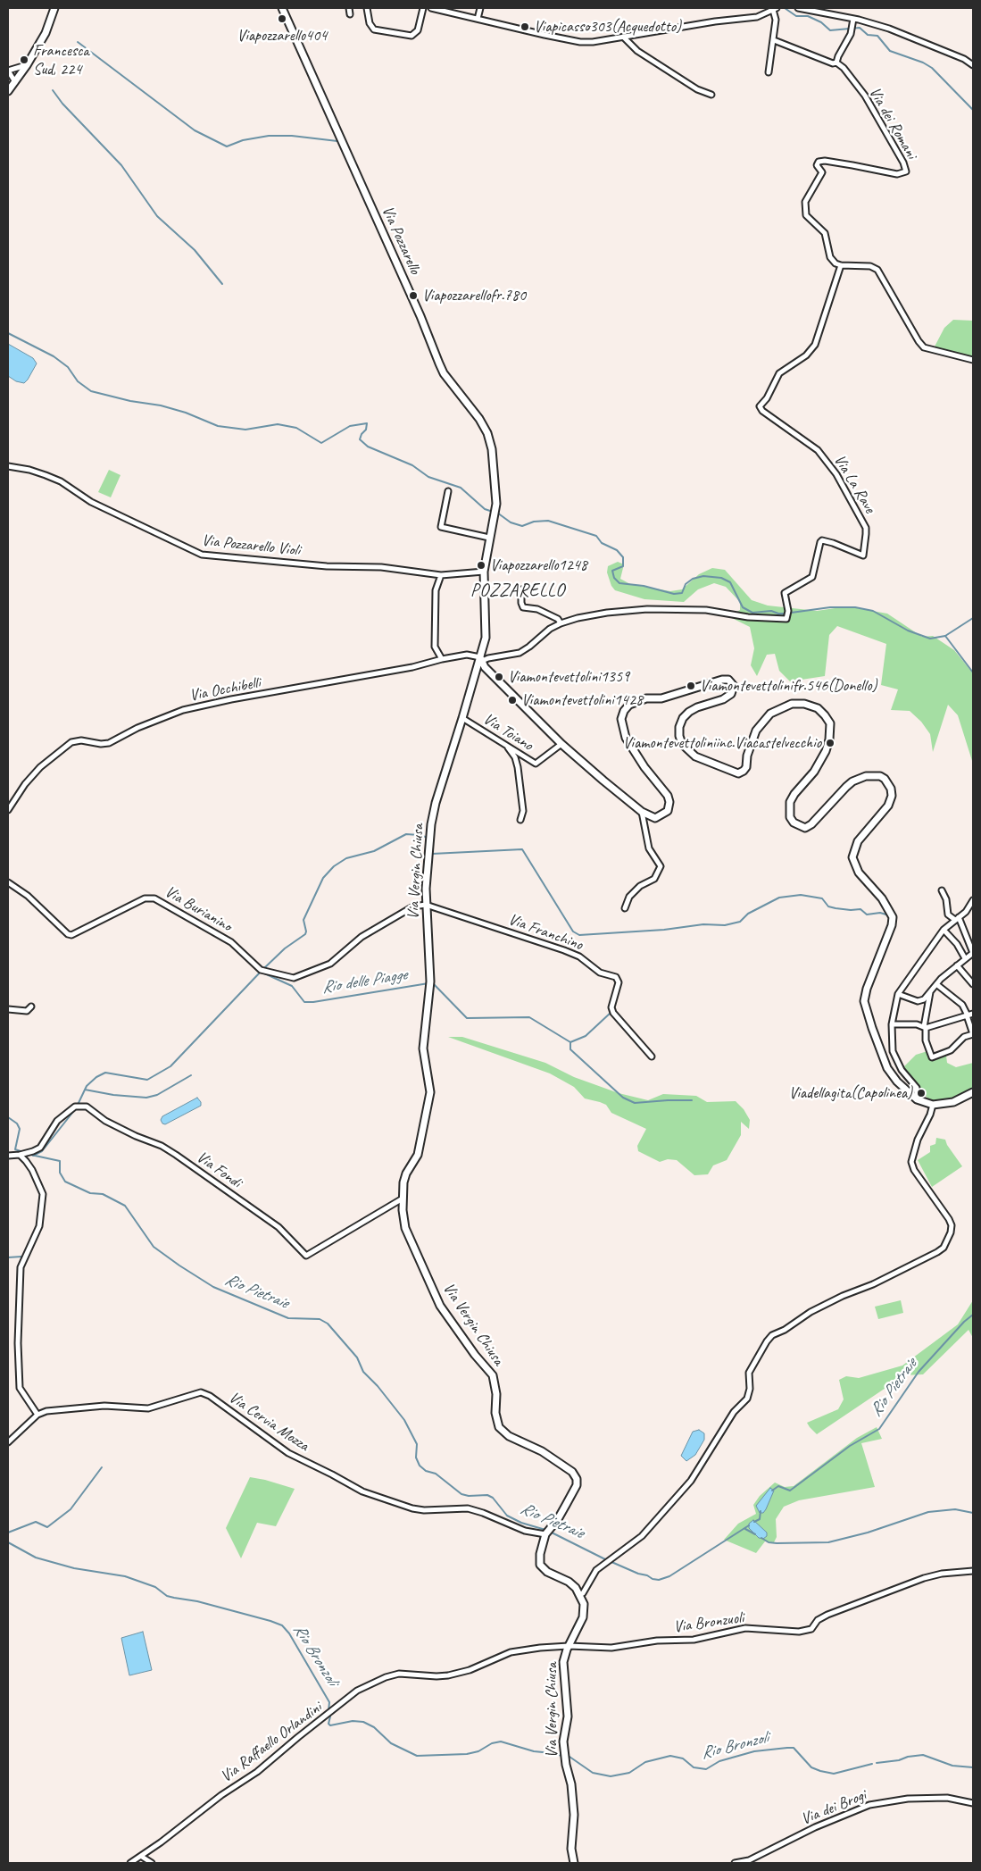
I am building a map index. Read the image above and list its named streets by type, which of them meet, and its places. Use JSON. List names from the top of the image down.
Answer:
{
  "streets": {
    "street": [
      "Via dei Romani",
      "Via Pozzarello",
      "Via La Rave",
      "Via Pozzarello Violi",
      "Via Occhibelli",
      "Via Toiano",
      "Via Vergin Chiusa",
      "Via Burianino",
      "Via Franchino",
      "Via Fondi",
      "Via Cervia Mozza",
      "Via Bronzuoli",
      "Via Raffaello Orlandini",
      "Via dei Brogi"
    ]
  },
  "crossings": [
    ["Via dei Romani", "Via La Rave"],
    ["Via Pozzarello", "Via Pozzarello Violi"],
    ["Via Pozzarello", "Via Vergin Chiusa"],
    ["Via La Rave", "Via Occhibelli"],
    ["Via La Rave", "Via Vergin Chiusa"],
    ["Via Pozzarello Violi", "Via Vergin Chiusa"],
    ["Via Occhibelli", "Via Vergin Chiusa"],
    ["Via Toiano", "Via Vergin Chiusa"],
    ["Via Vergin Chiusa", "Via Burianino"],
    ["Via Vergin Chiusa", "Via Franchino"],
    ["Via Vergin Chiusa", "Via Fondi"],
    ["Via Vergin Chiusa", "Via Cervia Mozza"],
    ["Via Vergin Chiusa", "Via Bronzuoli"],
    ["Via Vergin Chiusa", "Via Raffaello Orlandini"],
    ["Via Burianino", "Via Franchino"],
    ["Via Bronzuoli", "Via Raffaello Orlandini"]
  ],
  "districts": ["POZZARELLO"],
  "water": ["Rio delle Piagge", "Rio Pietraie", "Rio Bronzoli"],
  "places": [
    "Viapozzarello404",
    "Viapicasso303(Acquedotto)",
    "Francesca Sud, 224",
    "Viapozzarellofr.780",
    "Viapozzarello1248",
    "Viamontevettolini1359",
    "Viamontevettolinifr.546(Donello)",
    "Viamontevettolini1428",
    "Viamontevettoliniinc.Viacastelvecchio",
    "Viadellagita(Capolinea)"
  ]
}
